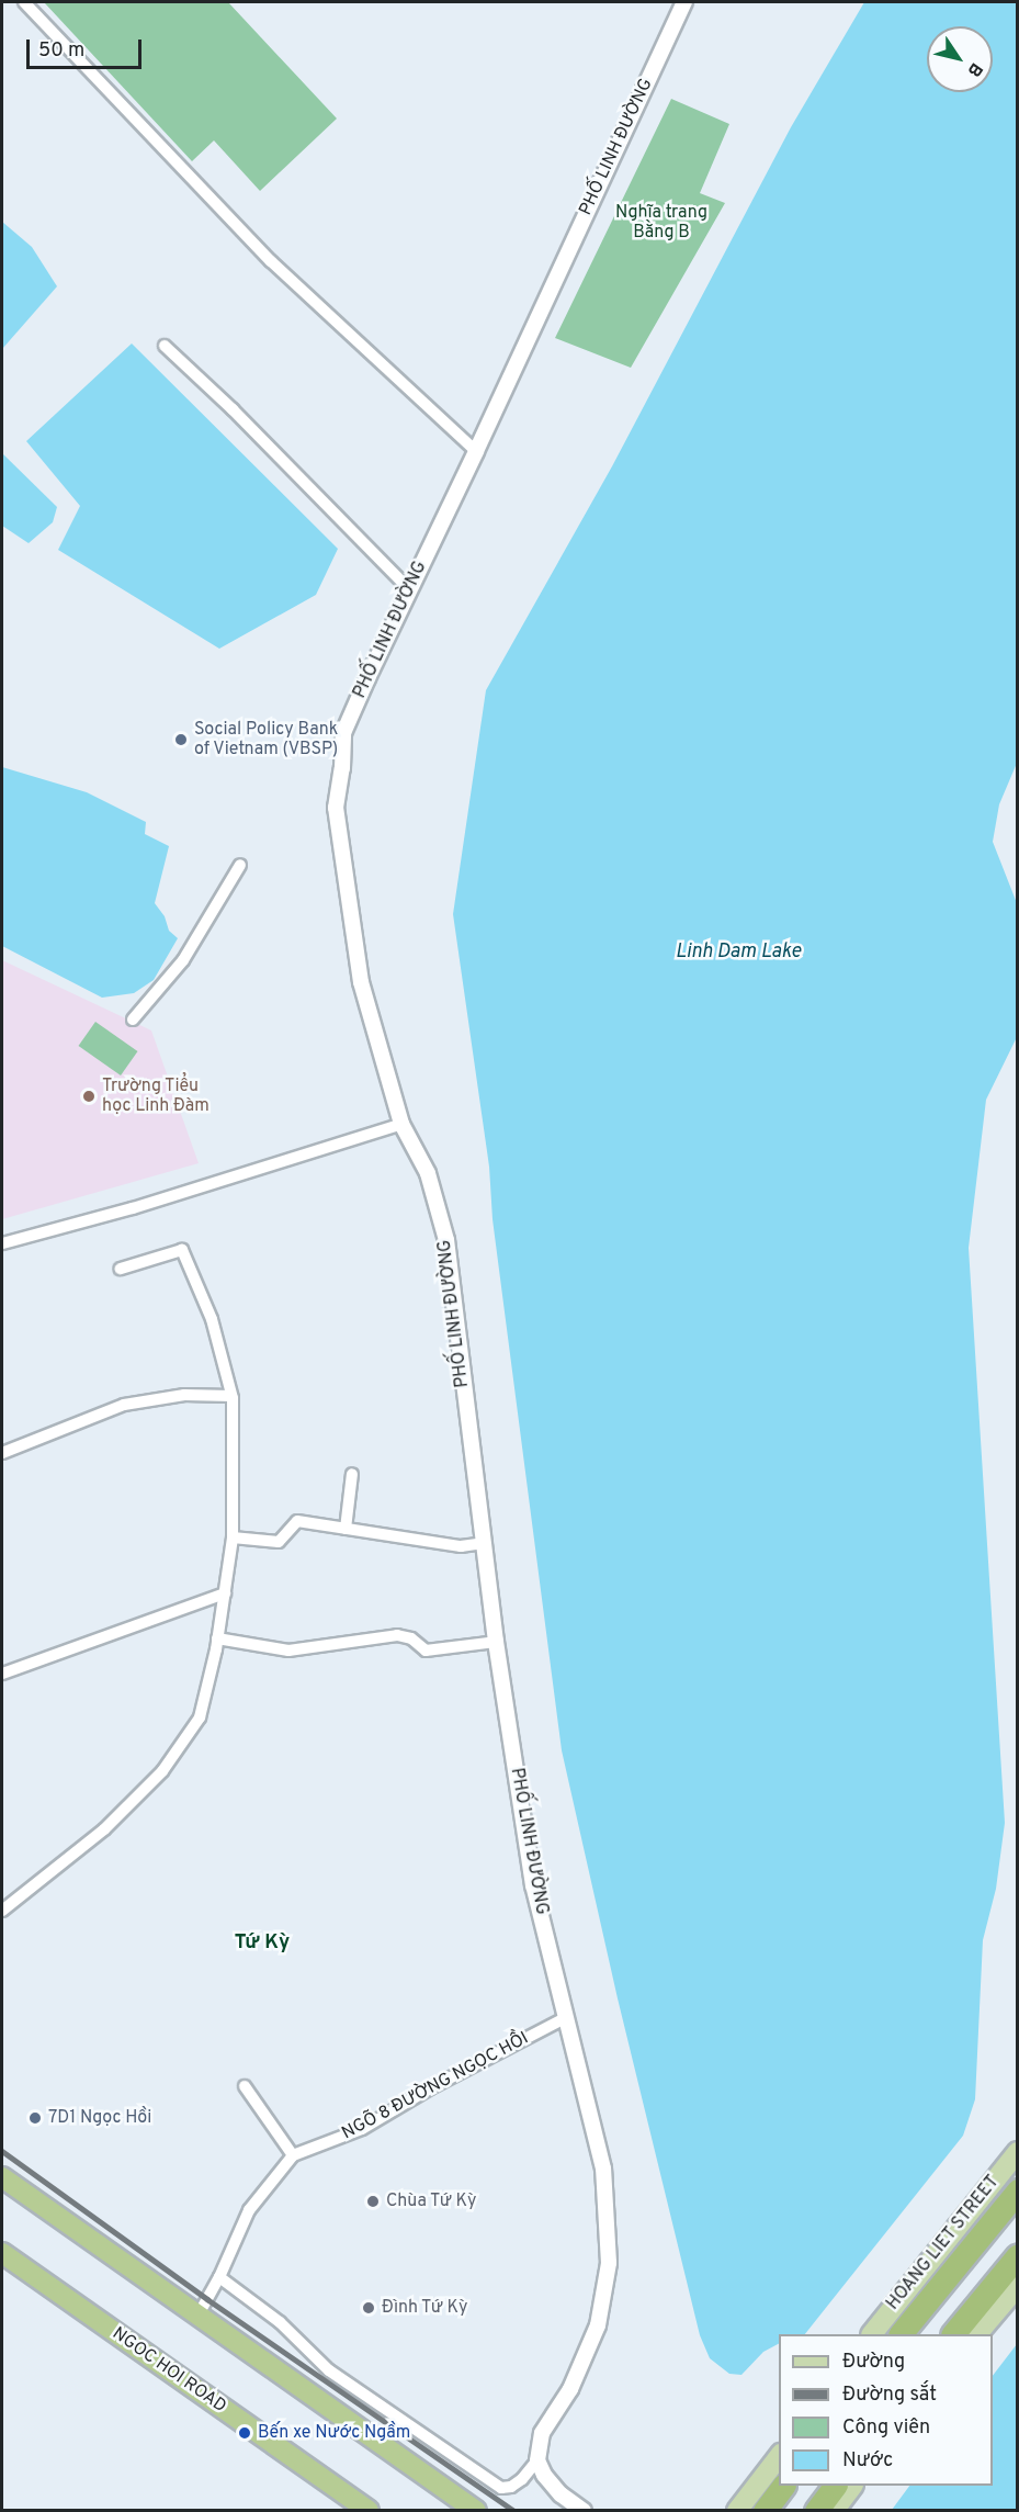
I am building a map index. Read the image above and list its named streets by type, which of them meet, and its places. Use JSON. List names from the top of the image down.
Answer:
{
  "streets": {
    "highway": ["NGOC HOI ROAD"],
    "main road": ["HOANG LIET STREET"],
    "street": ["PHỐ LINH ĐƯỜNG", "NGÕ 8 ĐƯỜNG NGỌC HỒI"]
  },
  "crossings": [
    ["PHỐ LINH ĐƯỜNG", "NGÕ 8 ĐƯỜNG NGỌC HỒI"]
  ],
  "districts": ["Tứ Kỳ"],
  "water": ["Linh Dam Lake"],
  "parks": ["Nghĩa trang Bằng B"],
  "places": [
    "Social Policy Bank of Vietnam (VBSP)",
    "Trường Tiểu học Linh Đàm",
    "7D1 Ngọc Hồi",
    "Chùa Tứ Kỳ",
    "Đình Tứ Kỳ",
    "Bến xe Nước Ngầm"
  ],
  "legend": [
    "Đường",
    "Đường sắt",
    "Công viên",
    "Nước"
  ],
  "scale_bar": "50 m",
  "north": "bottom right"
}
